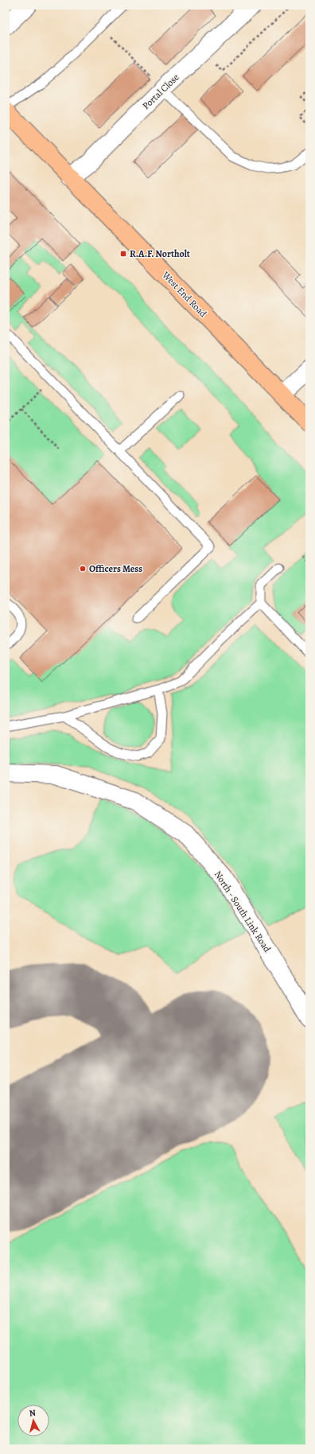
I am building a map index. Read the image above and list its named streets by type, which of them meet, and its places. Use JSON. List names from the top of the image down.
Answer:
{
  "streets": {
    "main road": ["West End Road"],
    "street": ["Portal Close", "North - South Link Road"]
  },
  "crossings": [
    ["Portal Close", "West End Road"]
  ],
  "places": {
    "transit": ["R.A.F. Northolt"],
    "other": ["Officers Mess"]
  },
  "north": "top"
}
